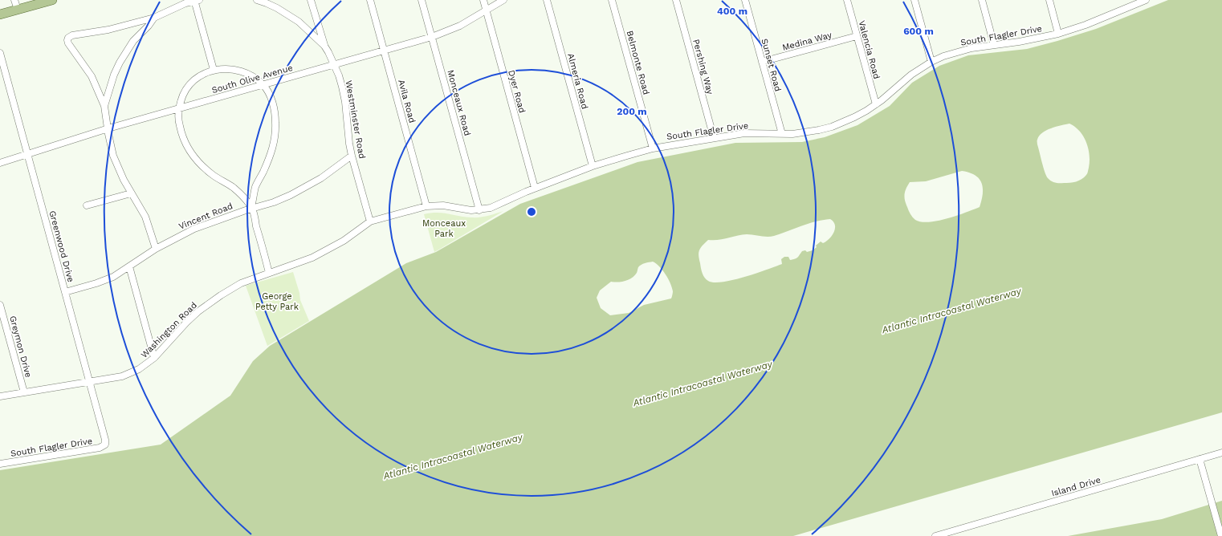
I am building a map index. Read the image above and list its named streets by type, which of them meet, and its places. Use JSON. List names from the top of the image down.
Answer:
{
  "streets": {
    "street": [
      "South Flagler Drive",
      "Medina Way",
      "Valencia Road",
      "Belmonte Road",
      "Sunset Road",
      "Pershing Way",
      "South Olive Avenue",
      "Almeria Road",
      "Dyer Road",
      "Avila Road",
      "Monceaux Road",
      "Westminster Road",
      "Vincent Road",
      "Greenwood Drive",
      "Washington Road",
      "Greymon Drive",
      "Island Drive"
    ]
  },
  "crossings": [
    ["South Flagler Drive", "Valencia Road"],
    ["South Flagler Drive", "Belmonte Road"],
    ["South Flagler Drive", "Sunset Road"],
    ["South Flagler Drive", "Pershing Way"],
    ["South Flagler Drive", "Almeria Road"],
    ["South Flagler Drive", "Dyer Road"],
    ["South Flagler Drive", "Avila Road"],
    ["South Flagler Drive", "Monceaux Road"],
    ["South Flagler Drive", "Greenwood Drive"],
    ["South Flagler Drive", "Washington Road"],
    ["Medina Way", "Valencia Road"],
    ["Medina Way", "Sunset Road"],
    ["South Olive Avenue", "Dyer Road"],
    ["South Olive Avenue", "Avila Road"],
    ["South Olive Avenue", "Monceaux Road"],
    ["South Olive Avenue", "Westminster Road"],
    ["South Olive Avenue", "Greenwood Drive"],
    ["Avila Road", "Washington Road"],
    ["Westminster Road", "Vincent Road"],
    ["Westminster Road", "Washington Road"],
    ["Vincent Road", "Greenwood Drive"],
    ["Greenwood Drive", "Washington Road"],
    ["Washington Road", "Greymon Drive"]
  ],
  "water": ["Atlantic Intracoastal Waterway"],
  "parks": ["Monceaux Park", "George Petty Park"],
  "rings": ["400 m", "600 m", "200 m"]
}
